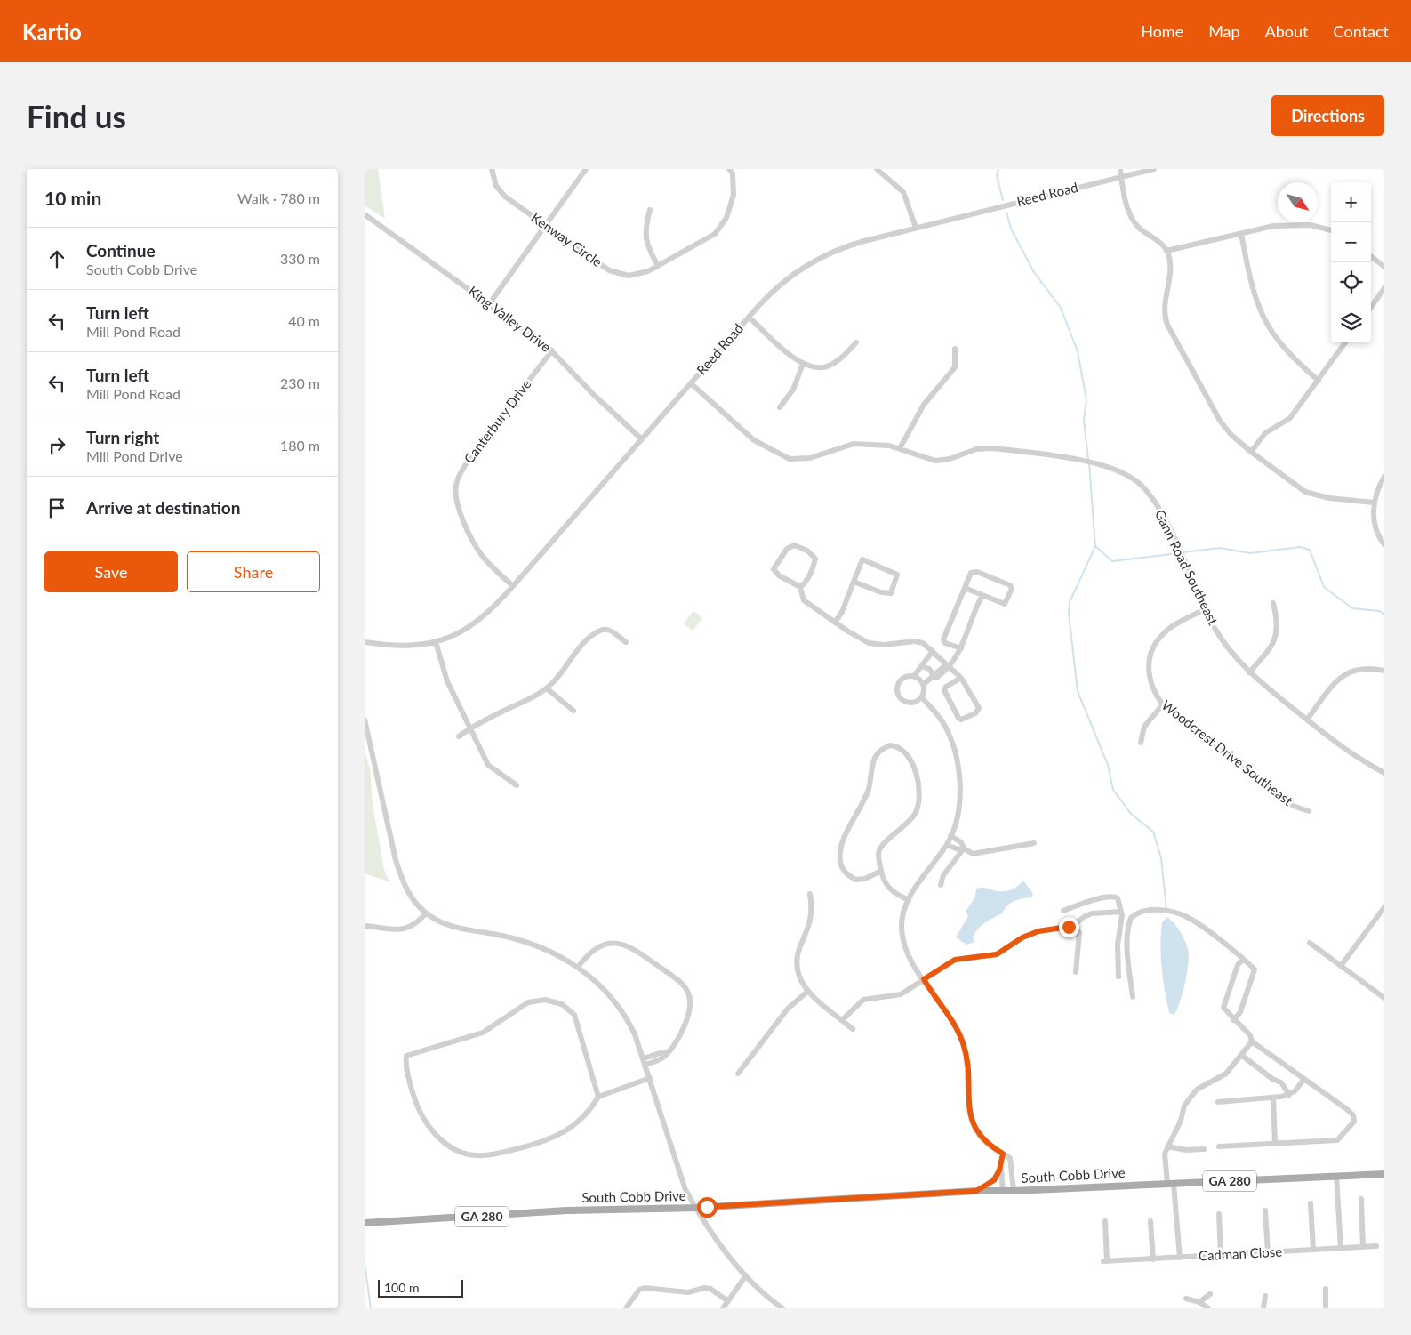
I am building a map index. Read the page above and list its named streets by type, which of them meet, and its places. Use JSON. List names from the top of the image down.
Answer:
{
  "streets": {
    "main road": ["South Cobb Drive", "GA 280"],
    "street": [
      "Reed Road",
      "Kenway Circle",
      "King Valley Drive",
      "Canterbury Drive",
      "Gann Road Southeast",
      "Woodcrest Drive Southeast",
      "Cadman Close"
    ]
  },
  "crossings": [
    ["Reed Road", "King Valley Drive"],
    ["Reed Road", "Canterbury Drive"],
    ["Reed Road", "Gann Road Southeast"],
    ["King Valley Drive", "Canterbury Drive"],
    ["Gann Road Southeast", "Woodcrest Drive Southeast"]
  ],
  "scale_bar": "100 m",
  "north": "bottom right",
  "page": {
    "header": "Kartio",
    "nav": [
      "Home",
      "Map",
      "About",
      "Contact"
    ],
    "buttons": [
      "Directions",
      ["Save", "Share"]
    ],
    "title": "Find us",
    "heading": ["10 min", "Walk · 780 m"],
    "map_buttons": ["+", "−"],
    "list": [
      ["Continue", "South Cobb Drive", "330 m"],
      ["Turn left", "Mill Pond Road", "40 m"],
      ["Turn left", "Mill Pond Road", "230 m"],
      ["Turn right", "Mill Pond Drive", "180 m"],
      "Arrive at destination"
    ],
    "scale": "100 m"
  }
}
